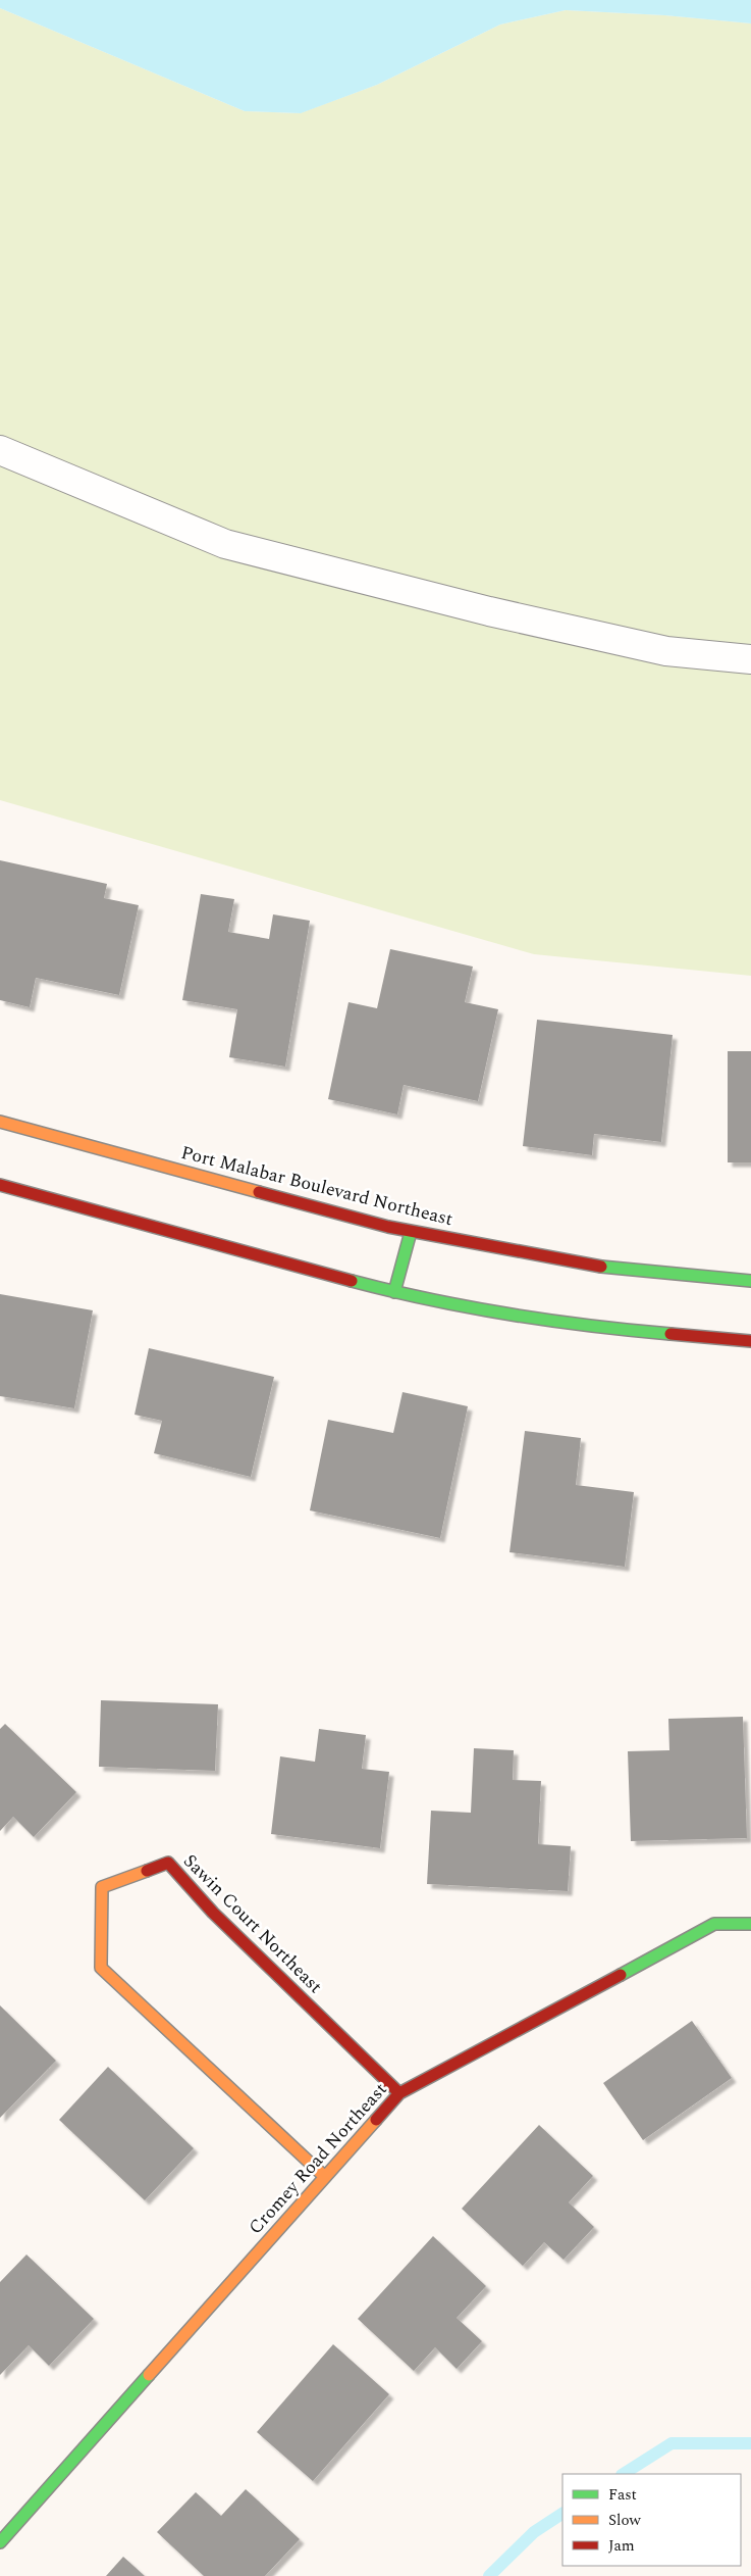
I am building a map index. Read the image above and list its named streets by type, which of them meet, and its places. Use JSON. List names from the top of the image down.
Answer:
{
  "streets": {
    "street": ["Port Malabar Boulevard Northeast", "Sawin Court Northeast", "Cromey Road Northeast"]
  },
  "crossings": [
    ["Sawin Court Northeast", "Cromey Road Northeast"]
  ],
  "legend": ["Fast", "Slow", "Jam"]
}
